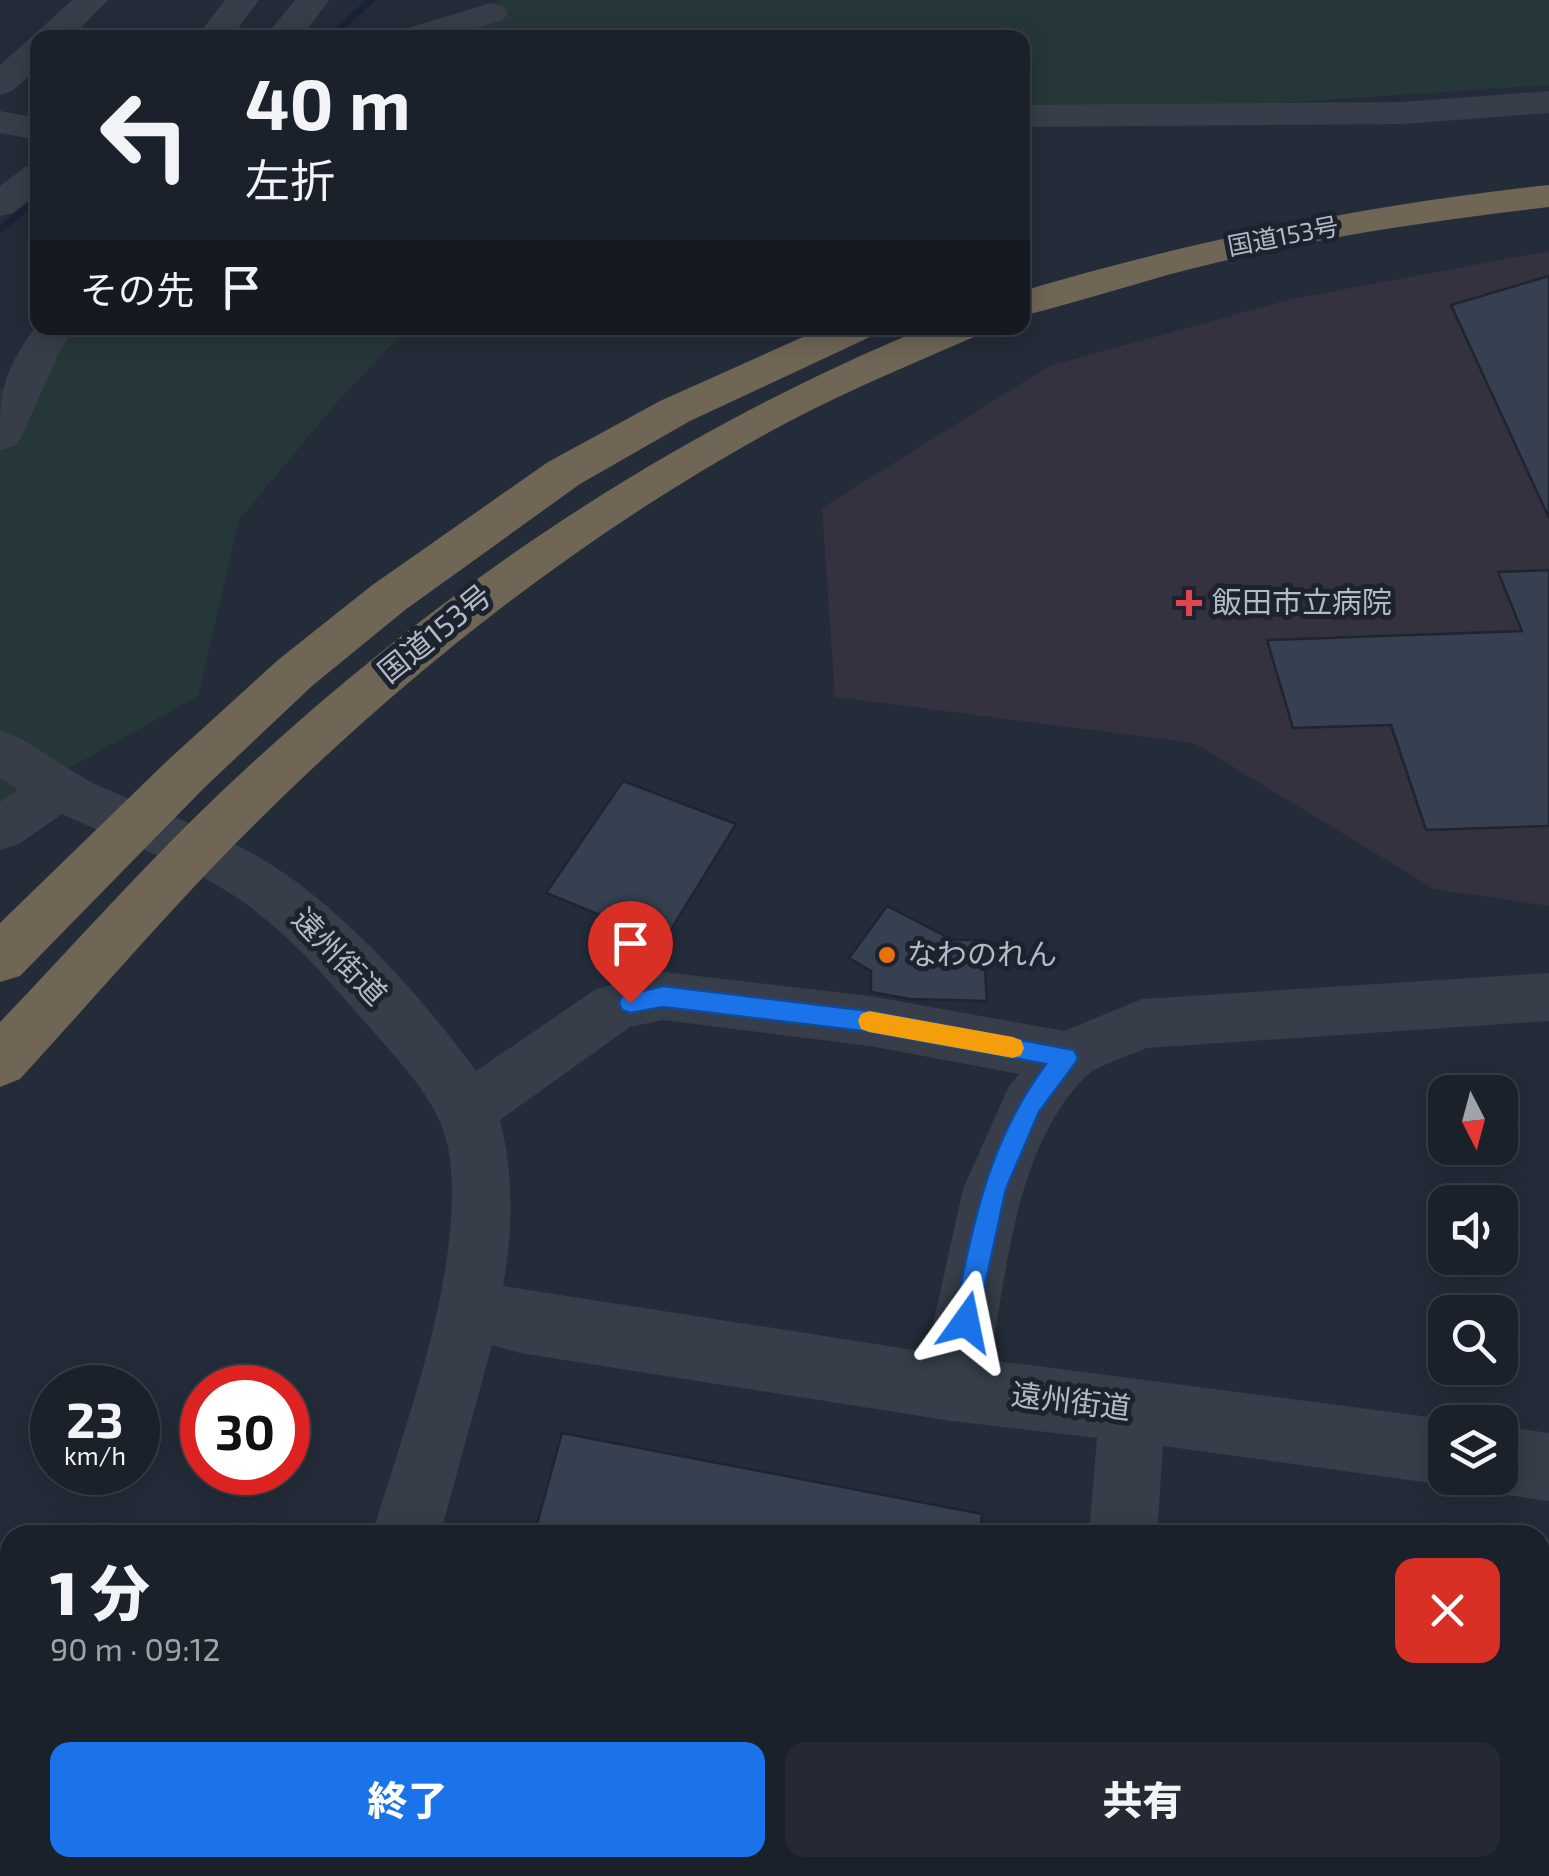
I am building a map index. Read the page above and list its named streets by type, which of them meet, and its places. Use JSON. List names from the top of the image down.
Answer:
{
  "streets": {
    "highway": ["国道153号"],
    "street": ["遠州街道"]
  },
  "places": {
    "health": ["飯田市立病院"],
    "other": ["なわのれん"]
  },
  "north": "bottom",
  "page": {
    "turn": ["40 m", "左折"],
    "then": "その先",
    "speed": "23 km/h",
    "limit": "30",
    "heading": ["1 分", "90 m · 09:12"],
    "buttons": ["終了", "共有"]
  }
}
